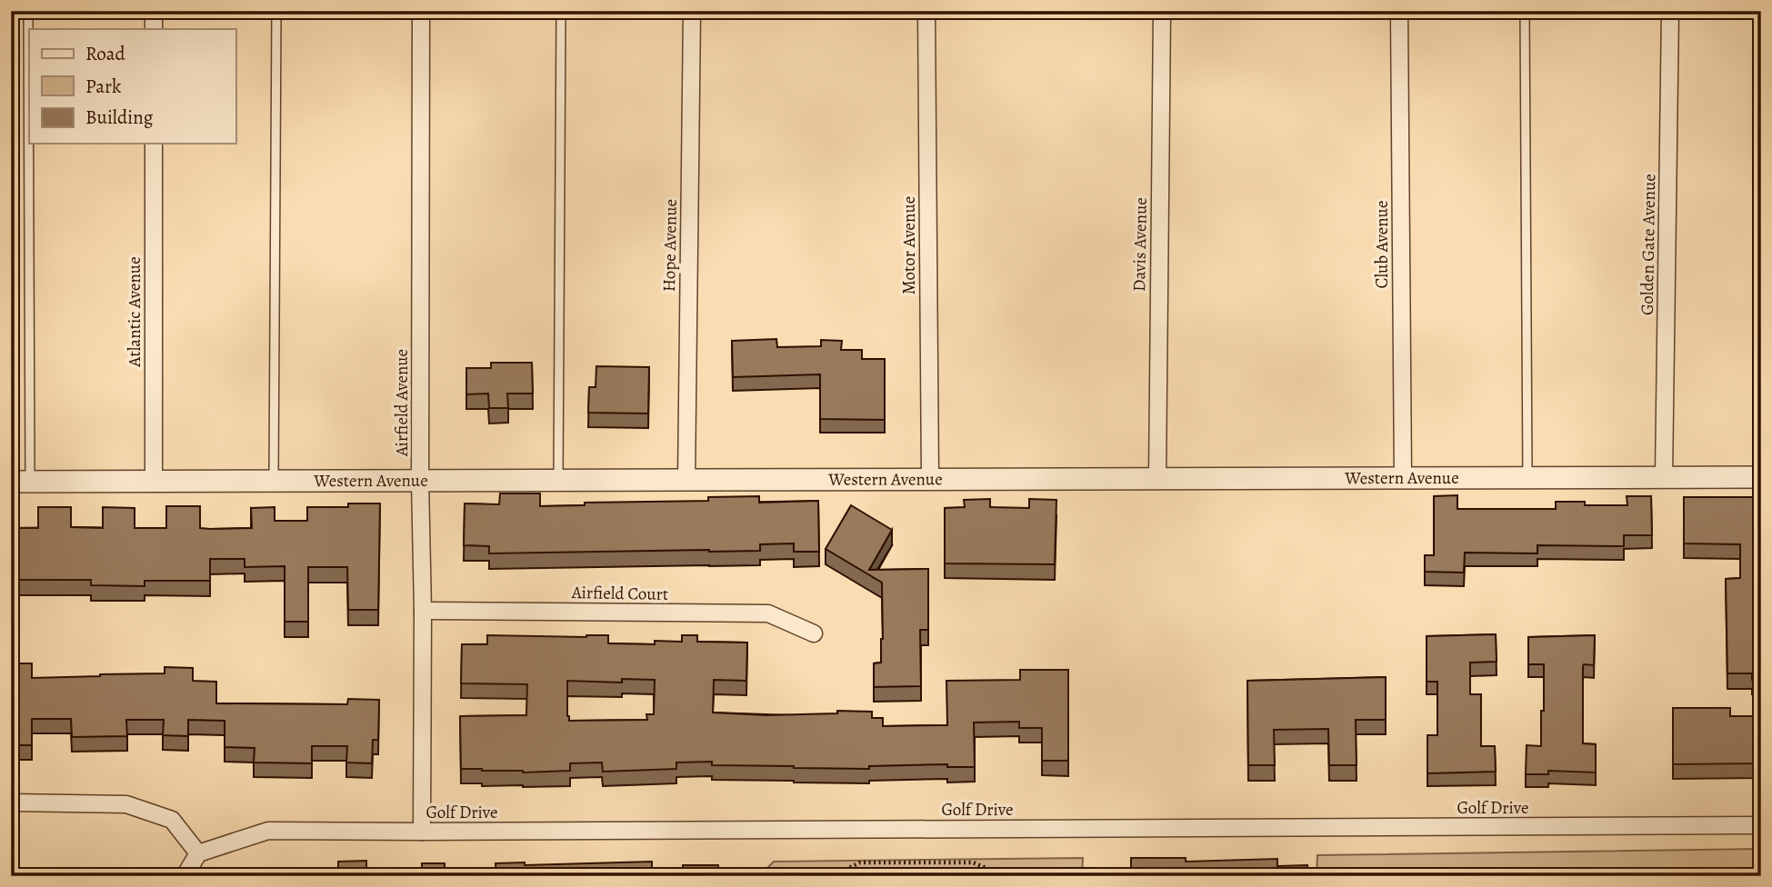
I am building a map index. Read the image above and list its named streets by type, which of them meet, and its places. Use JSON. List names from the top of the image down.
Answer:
{
  "streets": {
    "street": [
      "Davis Avenue",
      "Club Avenue",
      "Golden Gate Avenue",
      "Hope Avenue",
      "Motor Avenue",
      "Atlantic Avenue",
      "Airfield Avenue",
      "Western Avenue",
      "Airfield Court",
      "Golf Drive"
    ]
  },
  "crossings": [
    ["Davis Avenue", "Western Avenue"],
    ["Club Avenue", "Western Avenue"],
    ["Golden Gate Avenue", "Western Avenue"],
    ["Hope Avenue", "Western Avenue"],
    ["Motor Avenue", "Western Avenue"],
    ["Atlantic Avenue", "Western Avenue"],
    ["Airfield Avenue", "Western Avenue"],
    ["Airfield Avenue", "Airfield Court"],
    ["Airfield Avenue", "Golf Drive"]
  ],
  "legend": ["Road", "Park", "Building"]
}
